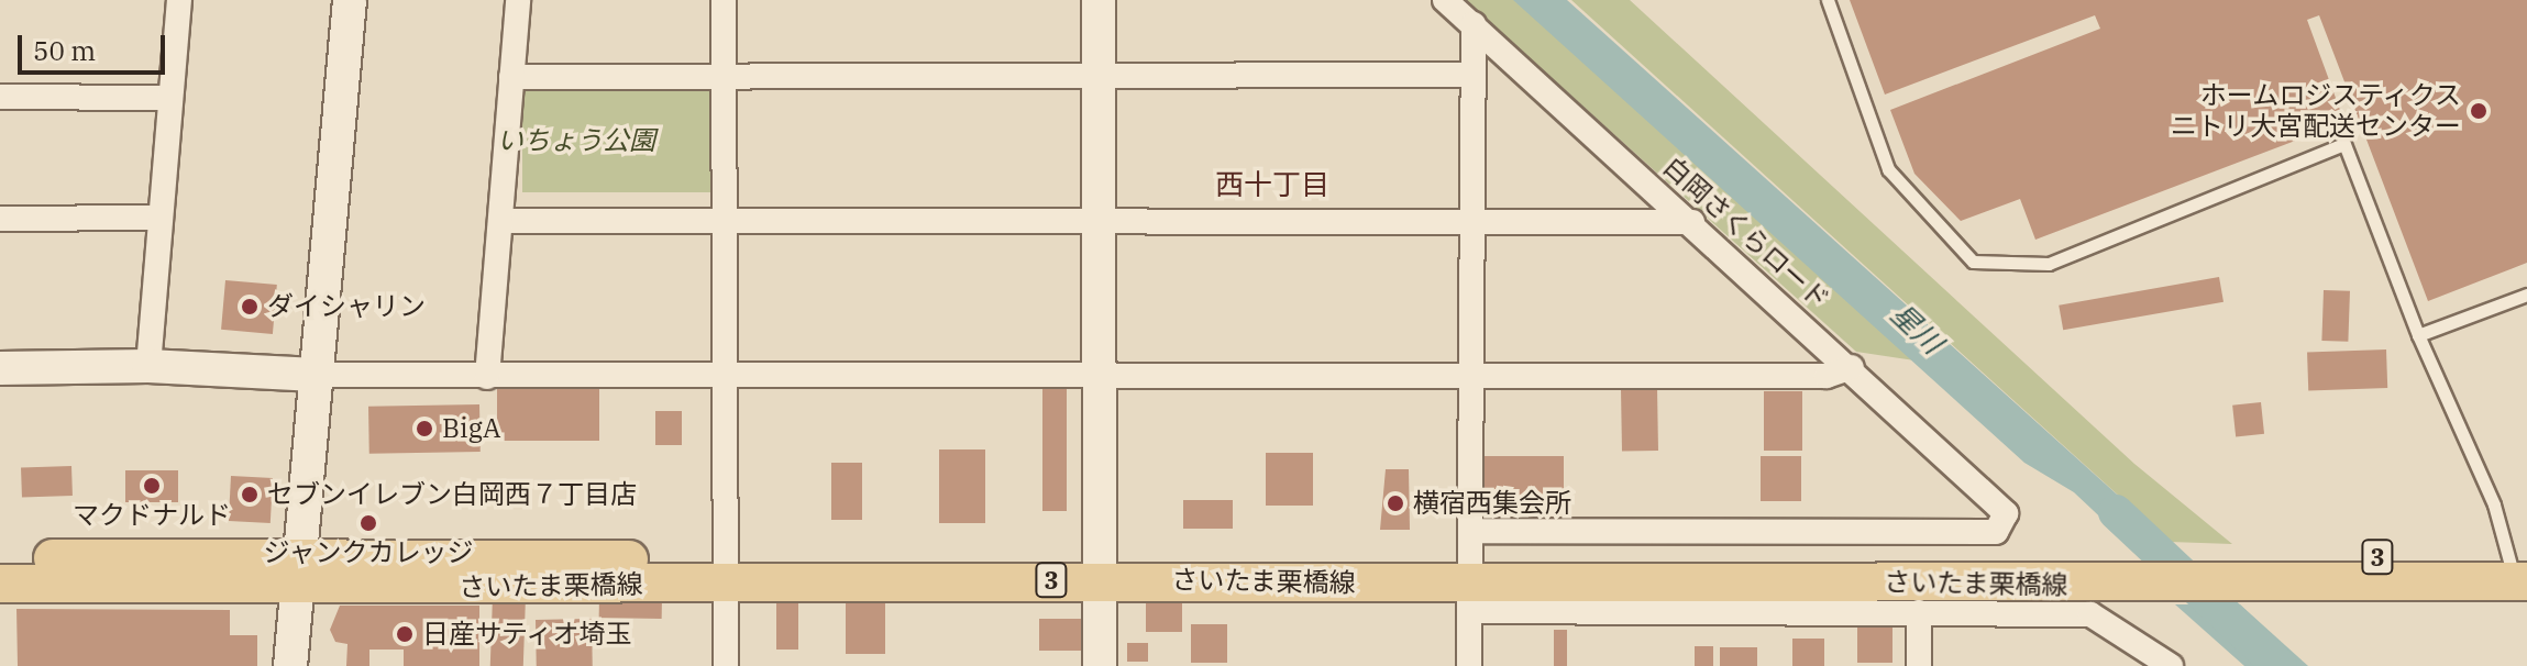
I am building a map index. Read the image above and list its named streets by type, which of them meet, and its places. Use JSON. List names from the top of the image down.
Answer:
{
  "streets": {
    "main road": ["3", "さいたま栗橋線"],
    "street": ["白岡さくらロード"]
  },
  "crossings": [
    ["白岡さくらロード", "さいたま栗橋線"]
  ],
  "districts": ["西十丁目"],
  "water": ["星川"],
  "parks": ["いちょう公園"],
  "places": [
    "ホームロジスティクス ニトリ大宮配送センター",
    "ダイシャリン",
    "BigA",
    "マクドナルド",
    "セブンイレブン白岡西７丁目店",
    "横宿西集会所",
    "ジャンクカレッジ",
    "日産サティオ埼玉"
  ],
  "scale_bar": "50 m"
}
